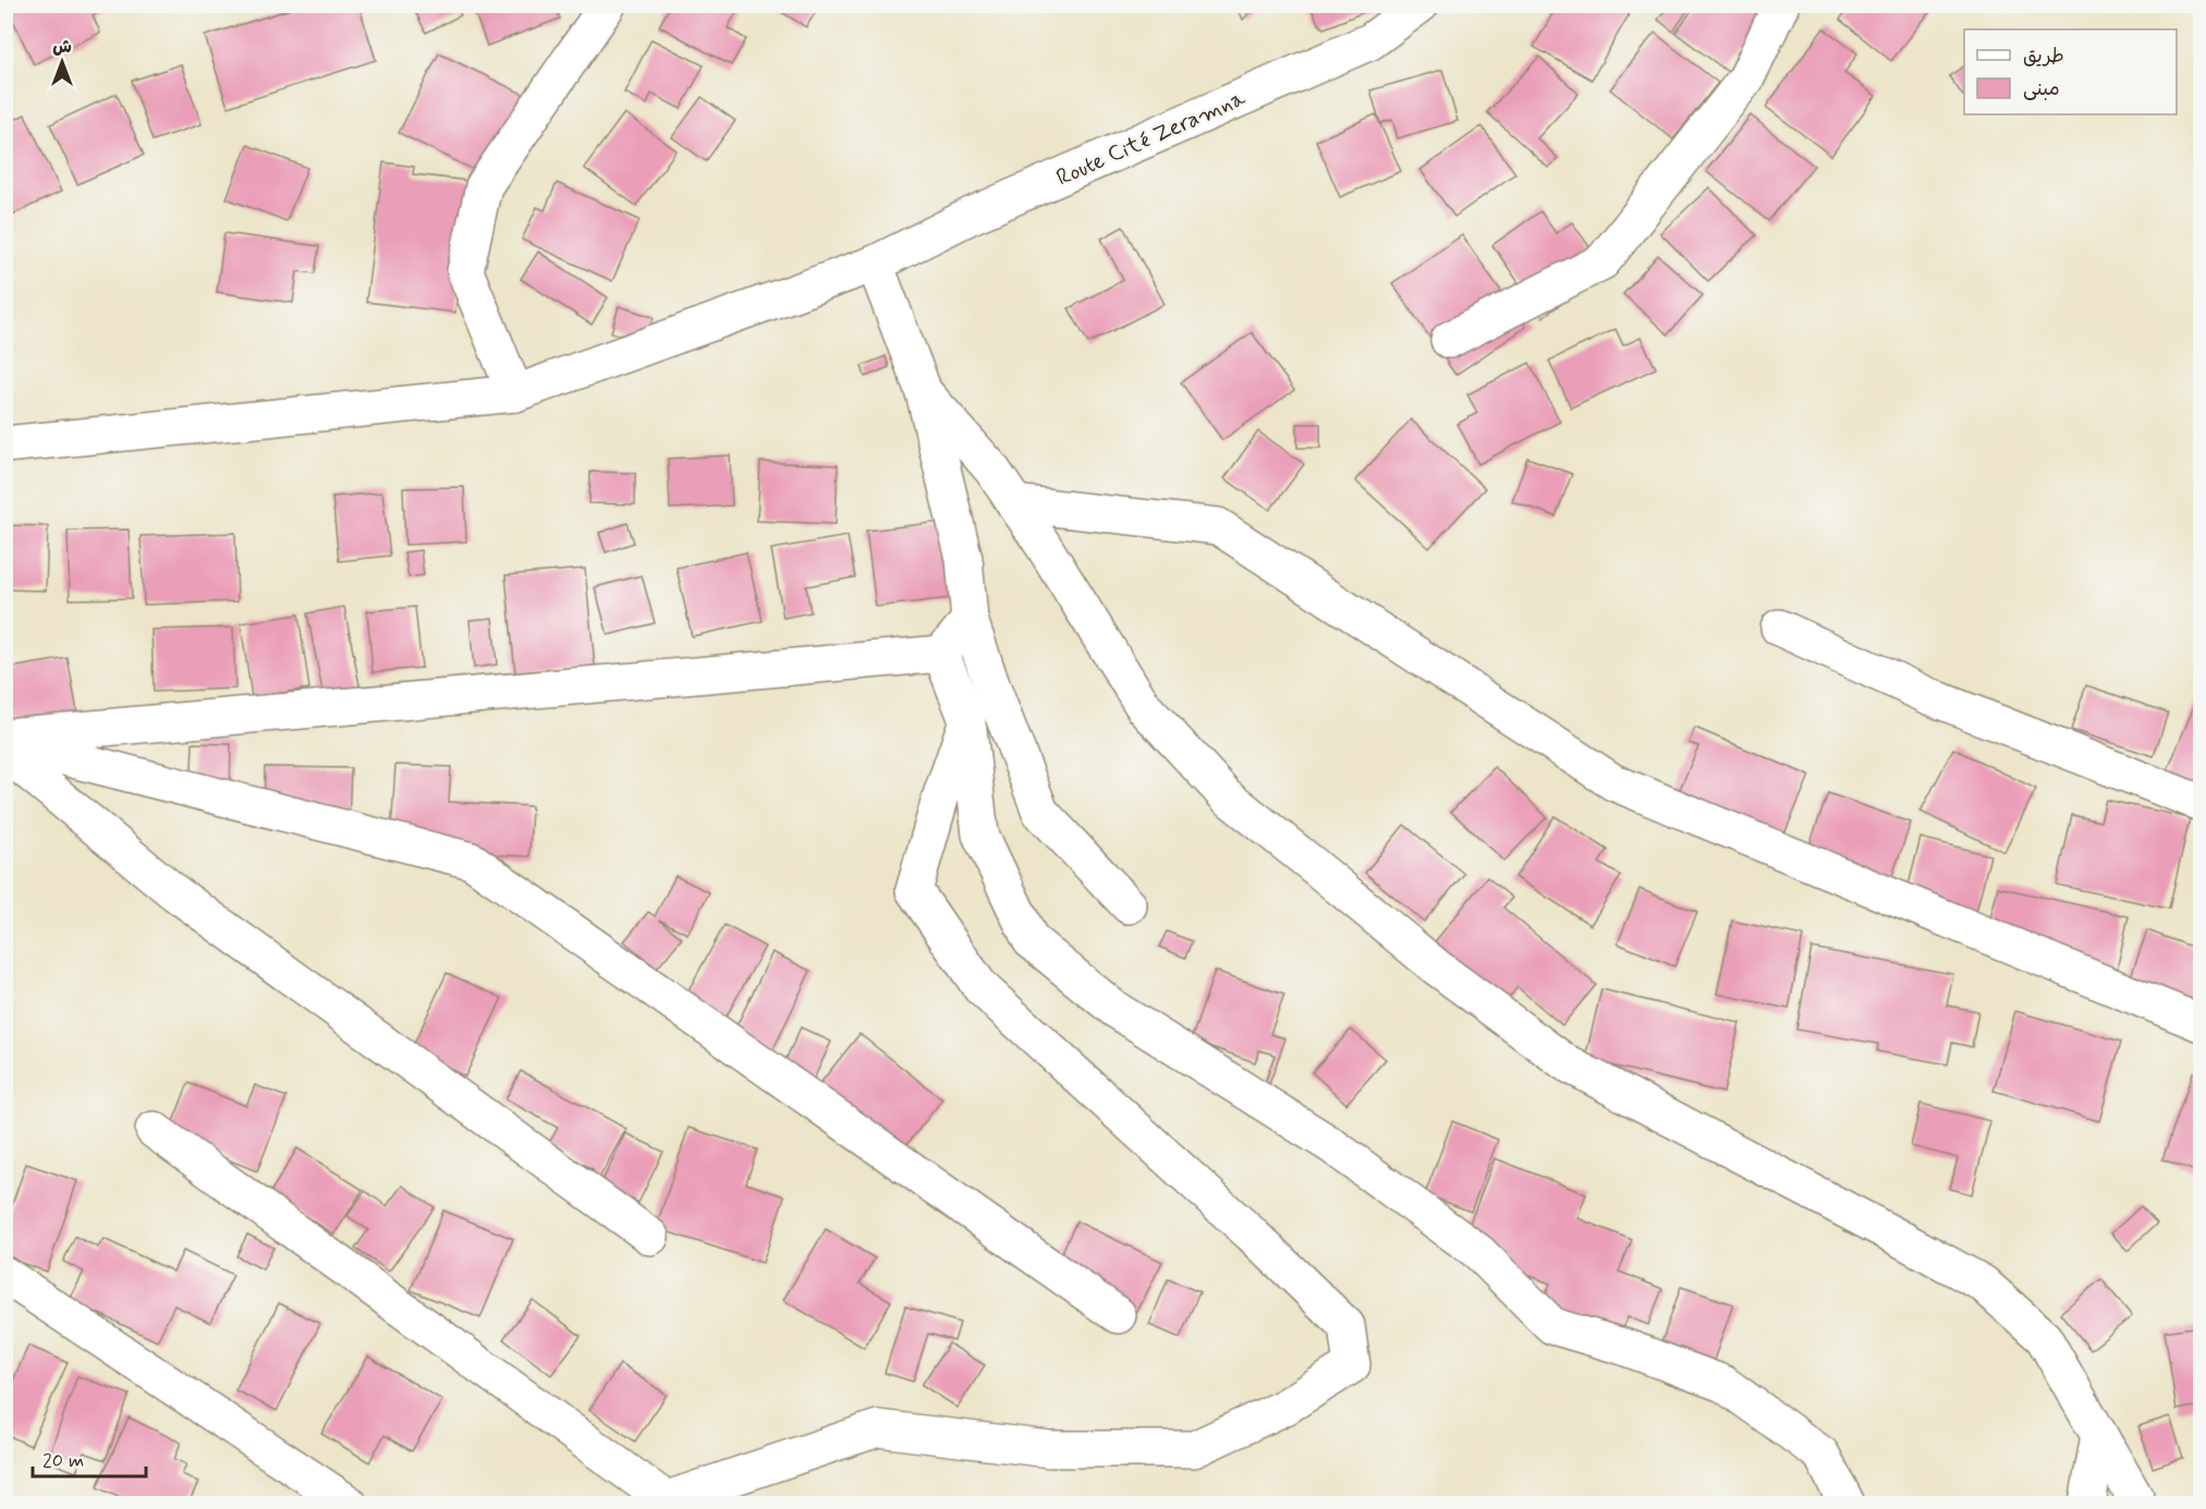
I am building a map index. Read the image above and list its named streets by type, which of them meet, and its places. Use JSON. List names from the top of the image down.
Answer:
{
  "streets": {
    "street": ["Route Cité Zeramna"]
  },
  "legend": ["طريق", "مبنى"],
  "scale_bar": "20 m",
  "north": "top"
}
